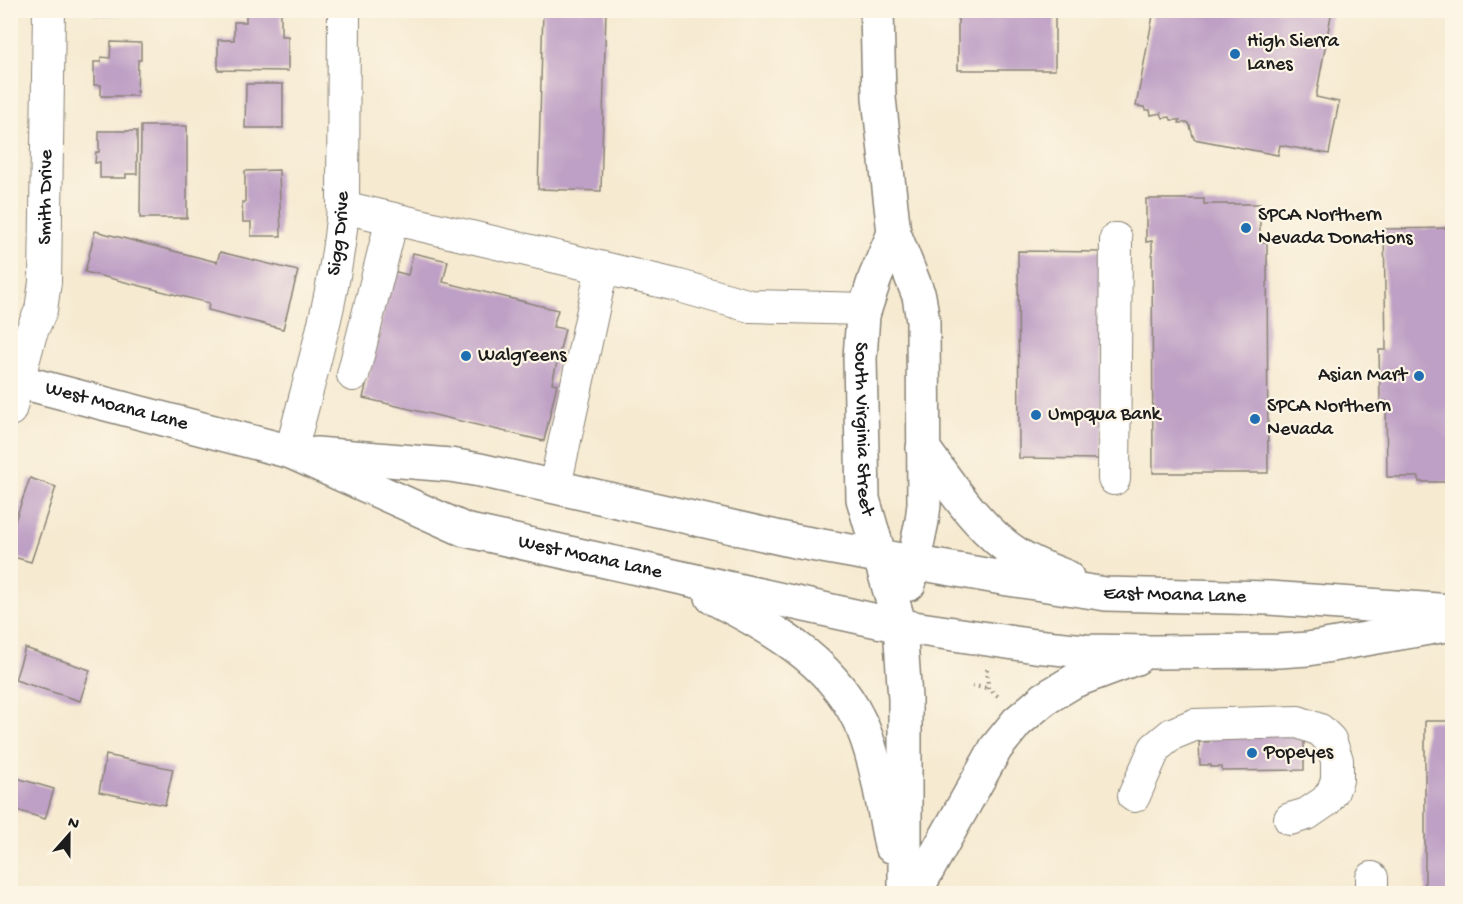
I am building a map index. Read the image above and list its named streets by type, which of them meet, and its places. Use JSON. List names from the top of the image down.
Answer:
{
  "streets": {
    "main road": ["West Moana Lane", "South Virginia Street", "East Moana Lane"],
    "street": ["Smith Drive", "Sigg Drive"]
  },
  "crossings": [
    ["Smith Drive", "West Moana Lane"],
    ["Sigg Drive", "West Moana Lane"],
    ["West Moana Lane", "South Virginia Street"],
    ["West Moana Lane", "East Moana Lane"],
    ["South Virginia Street", "East Moana Lane"]
  ],
  "places": [
    "High Sierra Lanes",
    "SPCA Northern Nevada Donations",
    "Walgreens",
    "Asian Mart",
    "Umpqua Bank",
    "SPCA Northern Nevada",
    "Popeyes"
  ],
  "north": "top"
}
